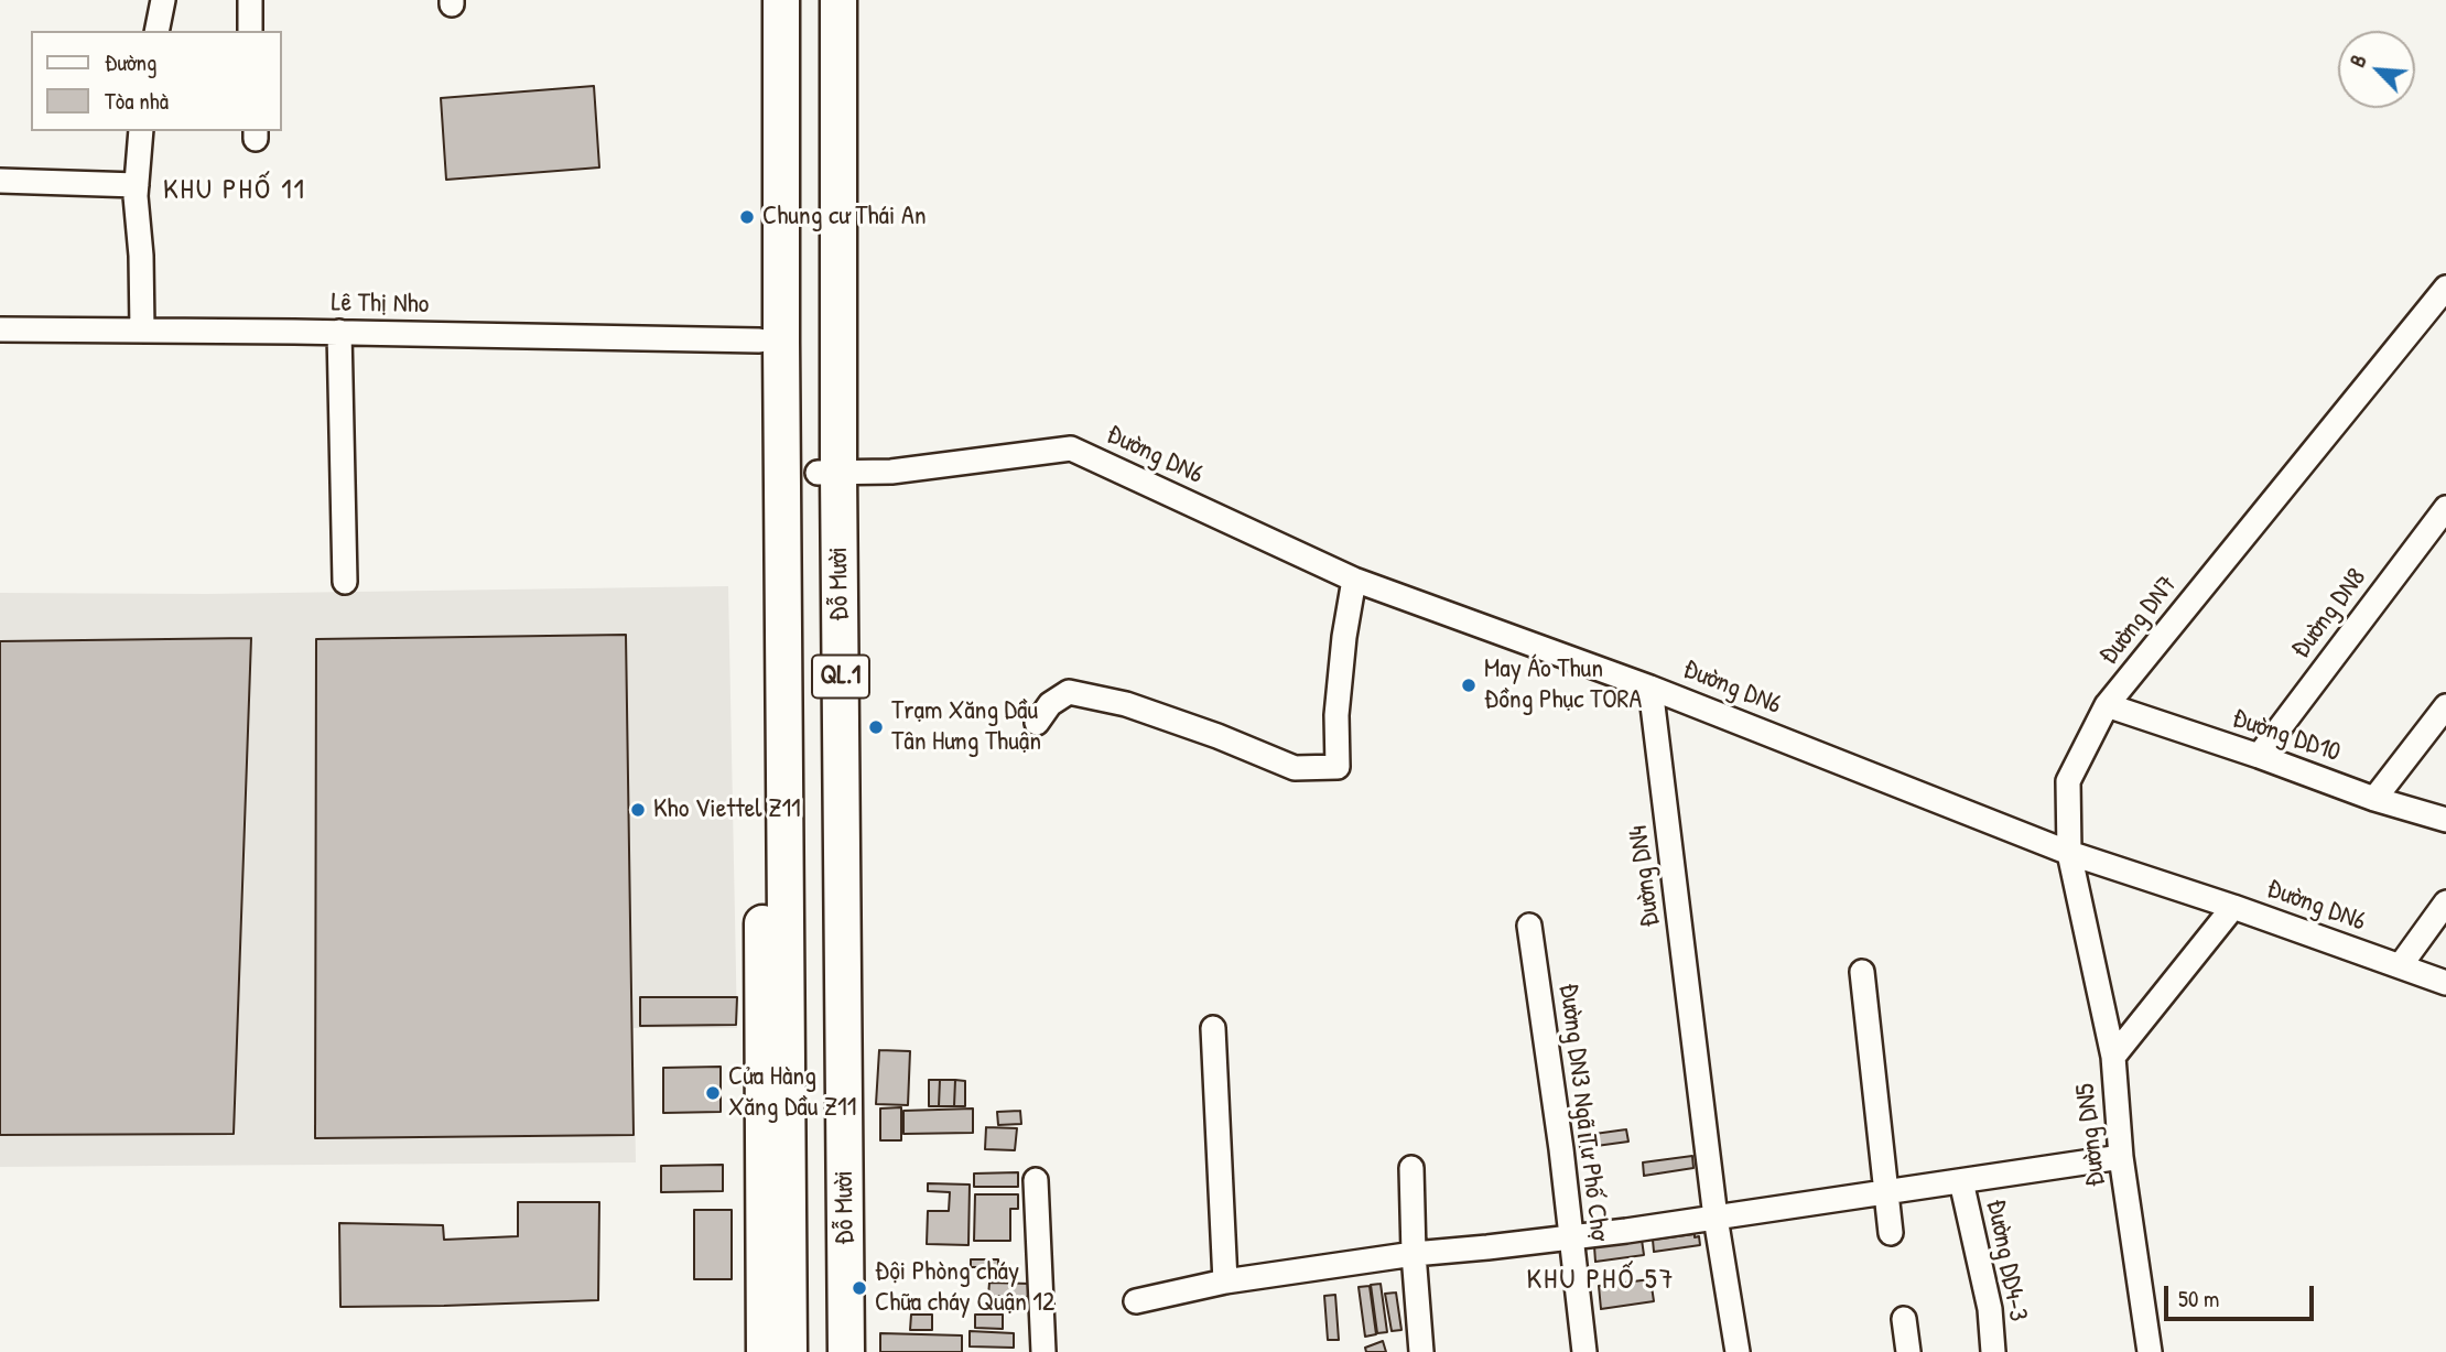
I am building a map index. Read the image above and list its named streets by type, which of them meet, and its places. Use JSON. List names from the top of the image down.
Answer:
{
  "streets": {
    "highway": ["Đỗ Mười", "QL.1"],
    "street": [
      "Lê Thị Nho",
      "Đường DN6",
      "Đường DN8",
      "Đường DN7",
      "Đường DD10",
      "Đường DN4",
      "Đường DN3 Ngã Tư Phố Chợ",
      "Đường DN5",
      "Đường DD4-3"
    ]
  },
  "crossings": [
    ["Lê Thị Nho", "Đỗ Mười"],
    ["Đường DN6", "Đỗ Mười"],
    ["Đường DN6", "Đường DN7"],
    ["Đường DN6", "Đường DN4"],
    ["Đường DN6", "Đường DN5"],
    ["Đường DN8", "Đường DD10"],
    ["Đường DN7", "Đường DD10"],
    ["Đường DN7", "Đường DN5"]
  ],
  "districts": ["KHU PHỐ 11", "KHU PHỐ 57"],
  "places": [
    "Chung cư Thái An",
    "May Áo Thun Đồng Phục TORA",
    "Trạm Xăng Dầu Tân Hưng Thuận",
    "Kho Viettel Z11",
    "Cửa Hàng Xăng Dầu Z11",
    "Đội Phòng cháy Chữa cháy Quận 12"
  ],
  "legend": ["Đường", "Tòa nhà"],
  "scale_bar": "50 m",
  "north": "top left"
}
